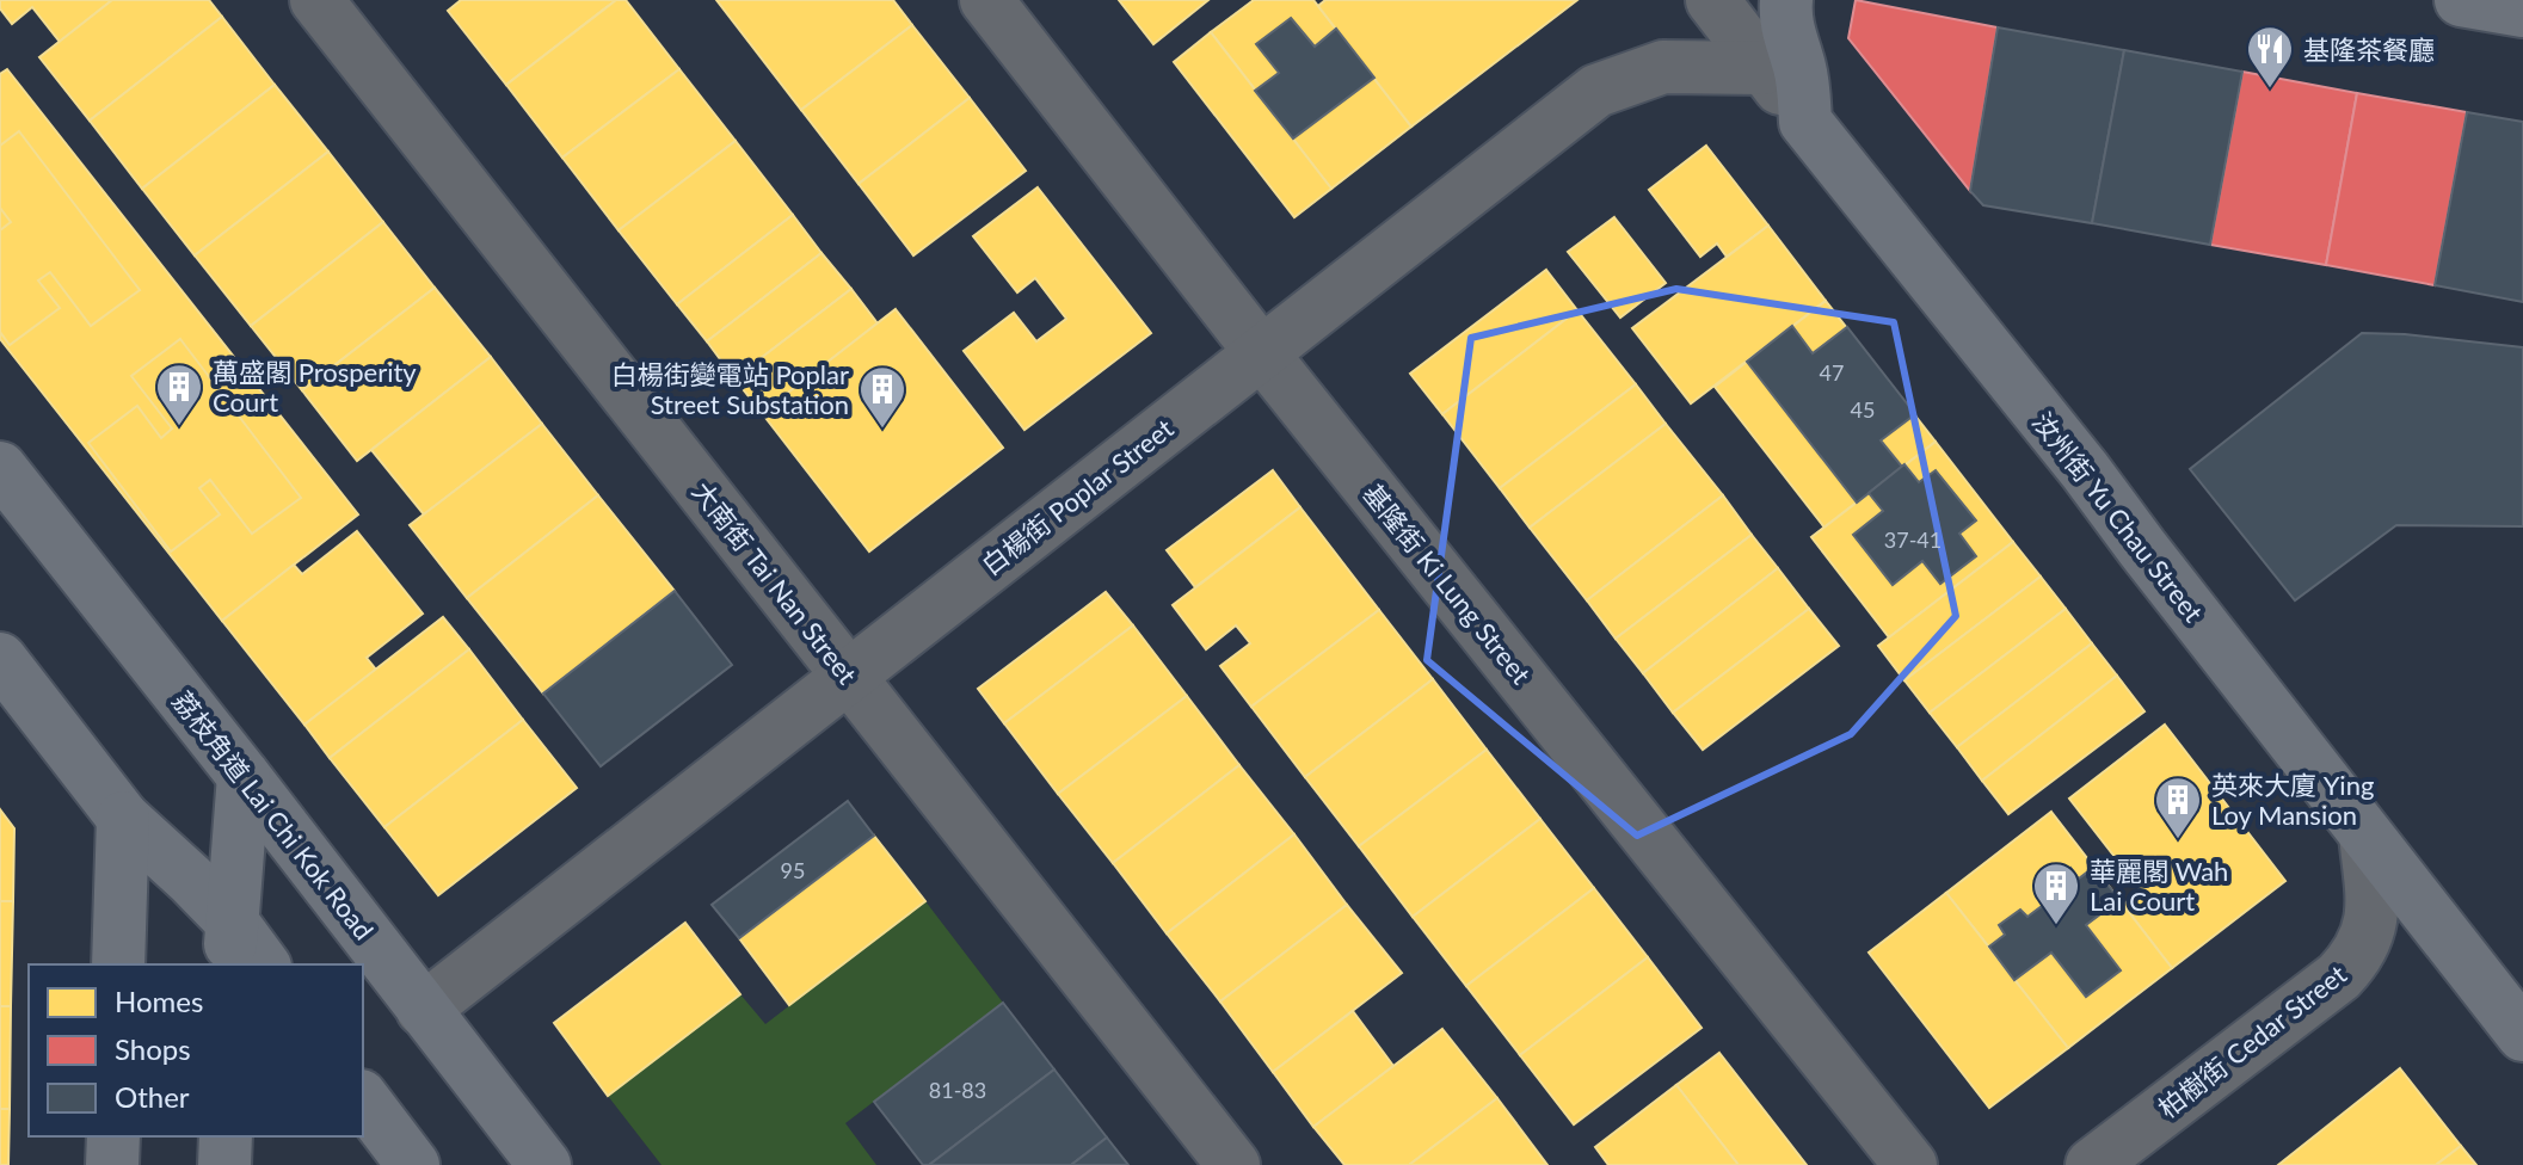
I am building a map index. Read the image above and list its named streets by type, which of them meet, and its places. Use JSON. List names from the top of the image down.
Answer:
{
  "streets": {
    "main road": ["汝州街 Yu Chau Street", "荔枝角道 Lai Chi Kok Road"],
    "street": [
      "白楊街 Poplar Street",
      "大南街 Tai Nan Street",
      "基隆街 Ki Lung Street",
      "柏樹街 Cedar Street"
    ]
  },
  "crossings": [
    ["白楊街 Poplar Street", "汝州街 Yu Chau Street"],
    ["白楊街 Poplar Street", "大南街 Tai Nan Street"],
    ["白楊街 Poplar Street", "基隆街 Ki Lung Street"],
    ["白楊街 Poplar Street", "荔枝角道 Lai Chi Kok Road"],
    ["汝州街 Yu Chau Street", "柏樹街 Cedar Street"]
  ],
  "places": {
    "restaurant": ["基隆茶餐廳"],
    "building": [
      "萬盛閣 Prosperity Court",
      "白楊街變電站 Poplar Street Substation",
      "英來大廈 Ying Loy Mansion",
      "華麗閣 Wah Lai Court"
    ]
  },
  "house_numbers": [
    "47",
    "45",
    "37-41",
    "95",
    "81-83"
  ],
  "legend": ["Homes", "Shops", "Other"]
}
